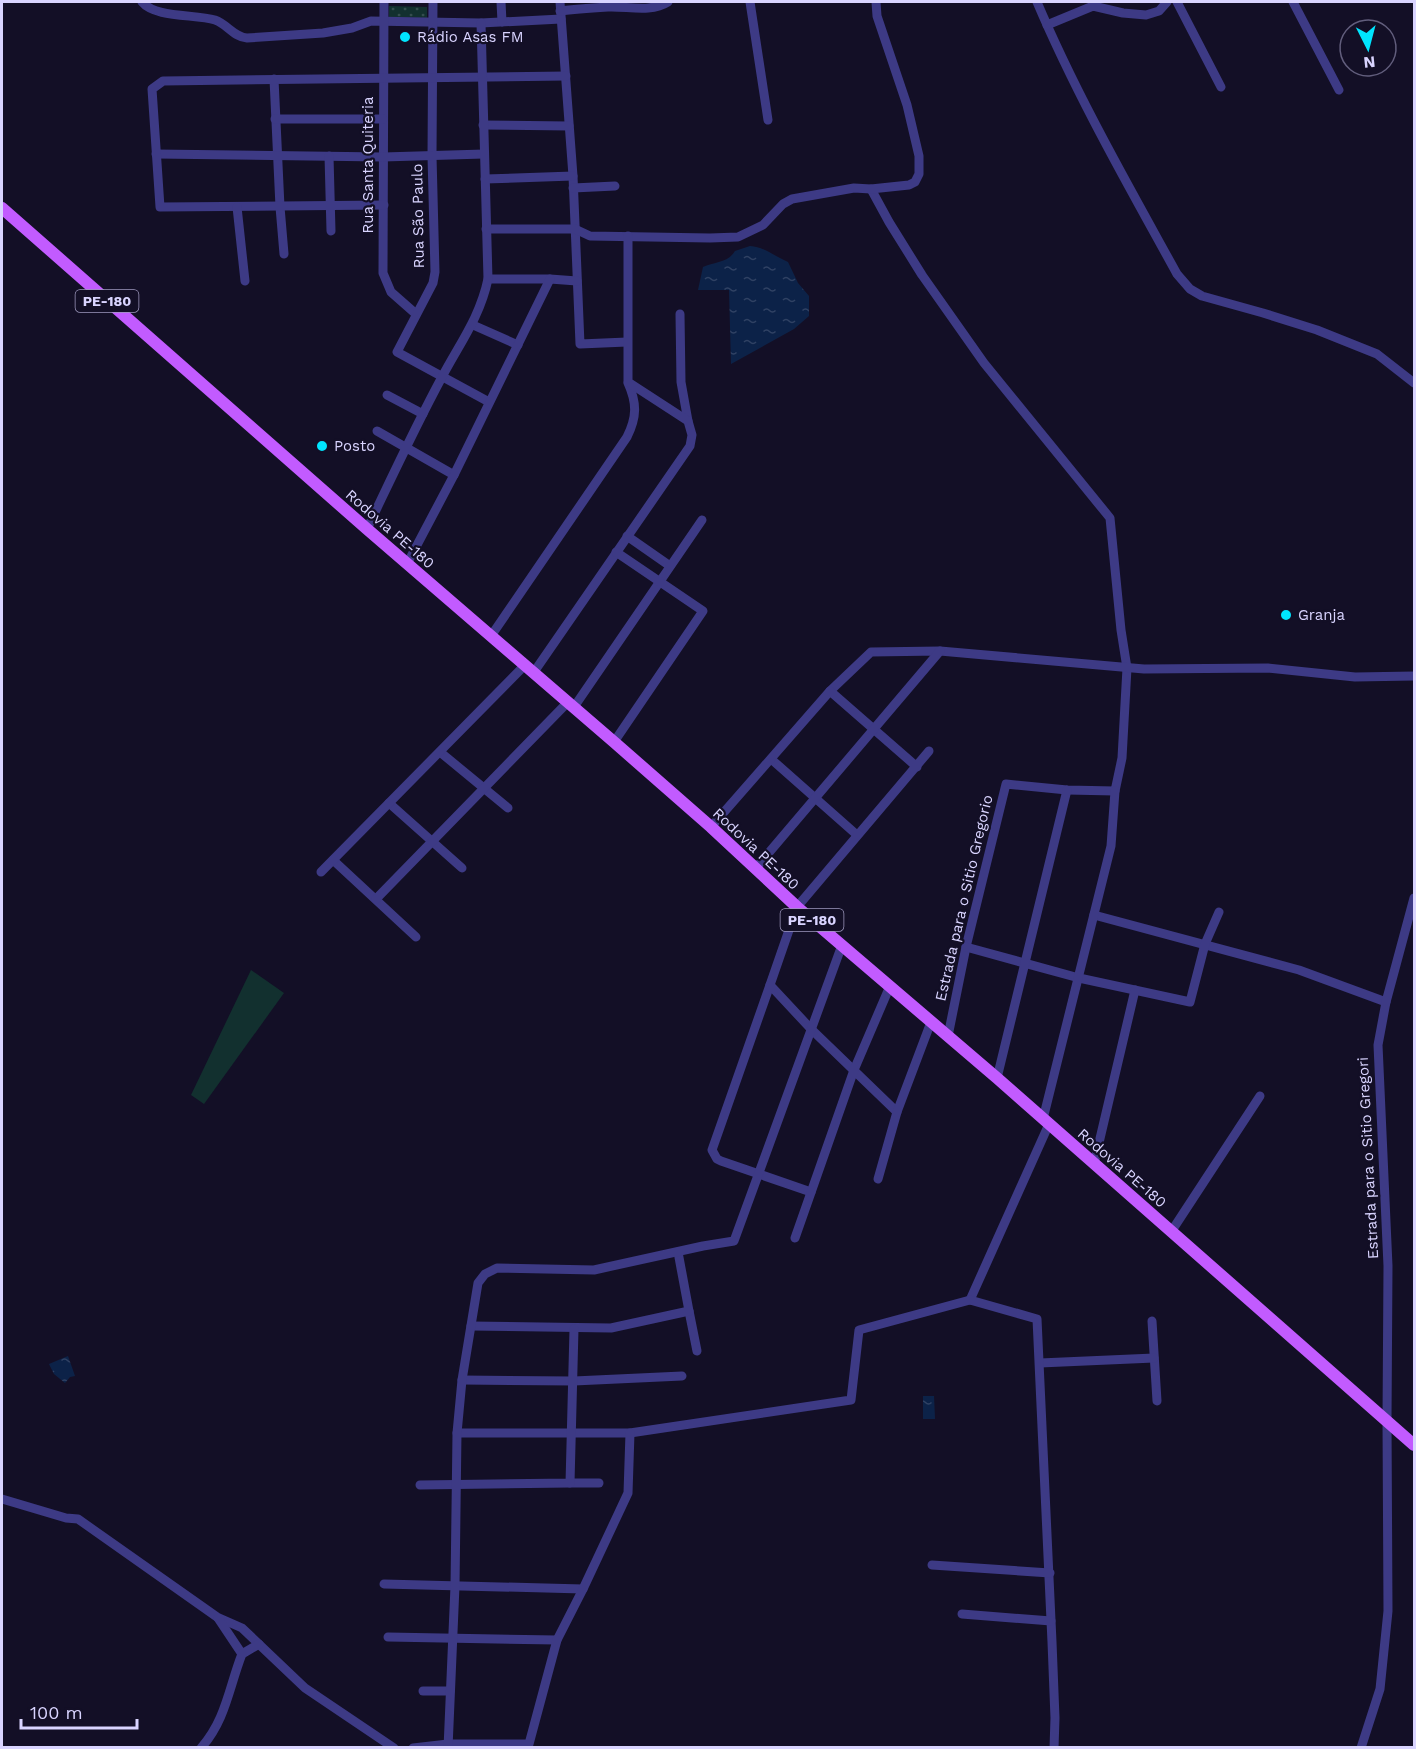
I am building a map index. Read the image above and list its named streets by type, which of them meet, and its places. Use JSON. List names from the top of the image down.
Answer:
{
  "streets": {
    "main road": ["PE-180", "Rodovia PE-180"],
    "street": [
      "Rua Santa Quiteria",
      "Rua São Paulo",
      "Estrada para o Sitio Gregorio",
      "Estrada para o Sitio Gregori"
    ]
  },
  "crossings": [
    ["Rua Santa Quiteria", "Rua São Paulo"],
    ["Rodovia PE-180", "Estrada para o Sitio Gregorio"],
    ["Rodovia PE-180", "Estrada para o Sitio Gregori"]
  ],
  "places": ["Rádio Asas FM", "Posto", "Granja"],
  "scale_bar": "100 m",
  "north": "bottom"
}
